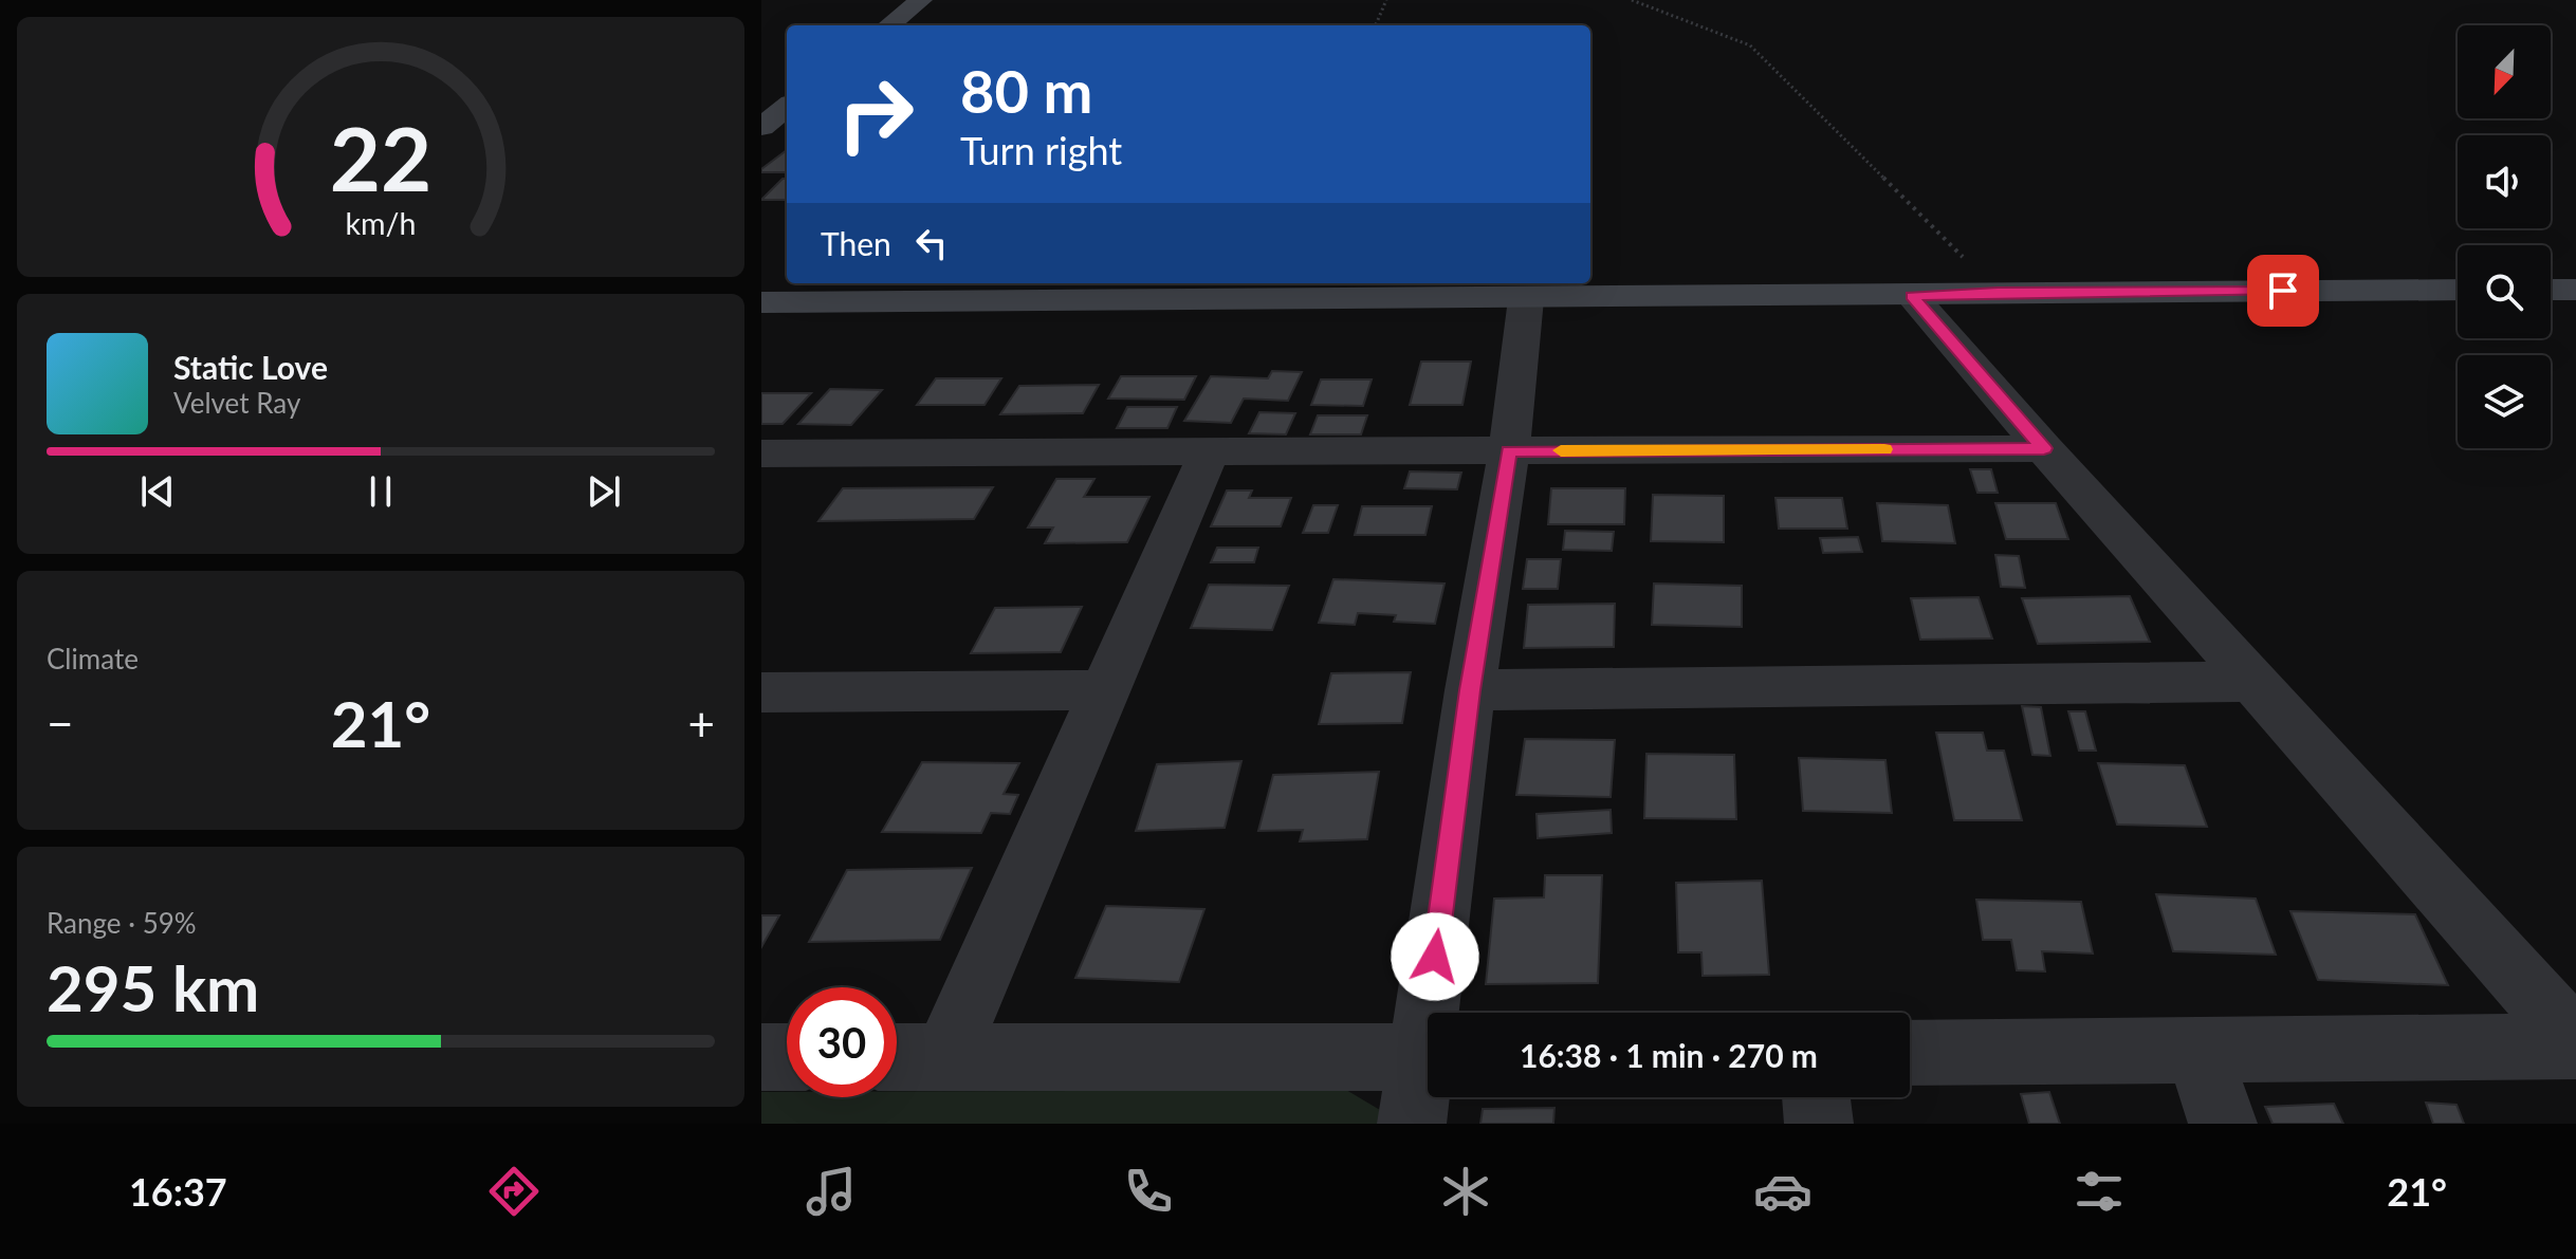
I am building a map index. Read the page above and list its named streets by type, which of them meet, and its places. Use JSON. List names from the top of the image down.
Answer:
{
  "north": "bottom left",
  "page": {
    "turn": ["80 m", "Turn right"],
    "then": "Then",
    "song": ["Static Love", "Velvet Ray"],
    "tile": [
      "Climate",
      ["Range · 59%", "295 km"]
    ],
    "heat": ["−", "21°", "+"],
    "limit": "30",
    "trip": "16:38 · 1 min · 270 m",
    "tabs": ["16:37", "21°"],
    "gauge": ["22", "km/h"]
  }
}
